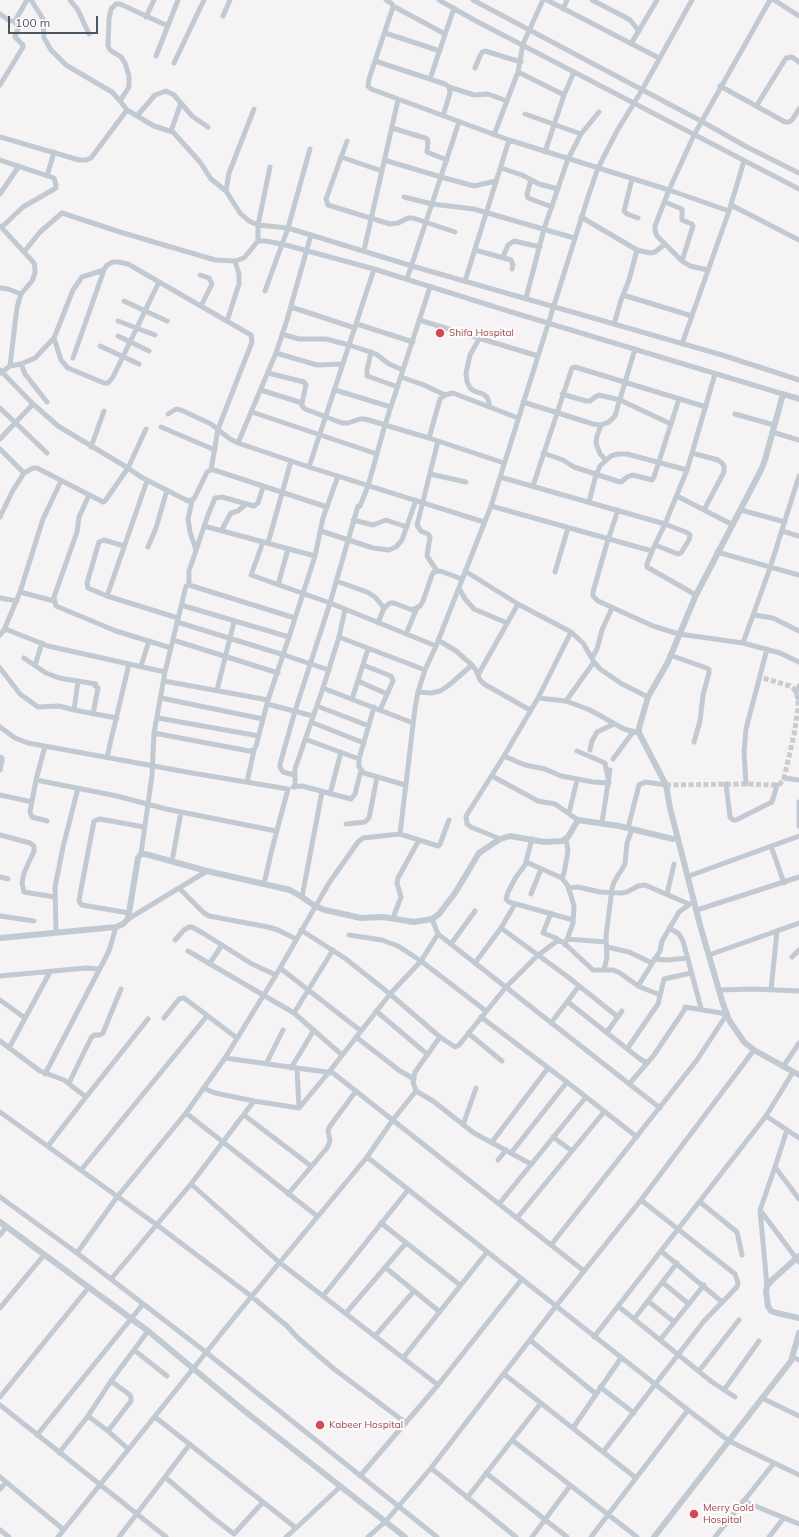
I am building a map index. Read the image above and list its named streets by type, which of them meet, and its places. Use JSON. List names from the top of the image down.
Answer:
{
  "places": ["Shifa Hospital", "Kabeer Hospital", "Merry Gold Hospital"],
  "scale_bar": "100 m"
}
